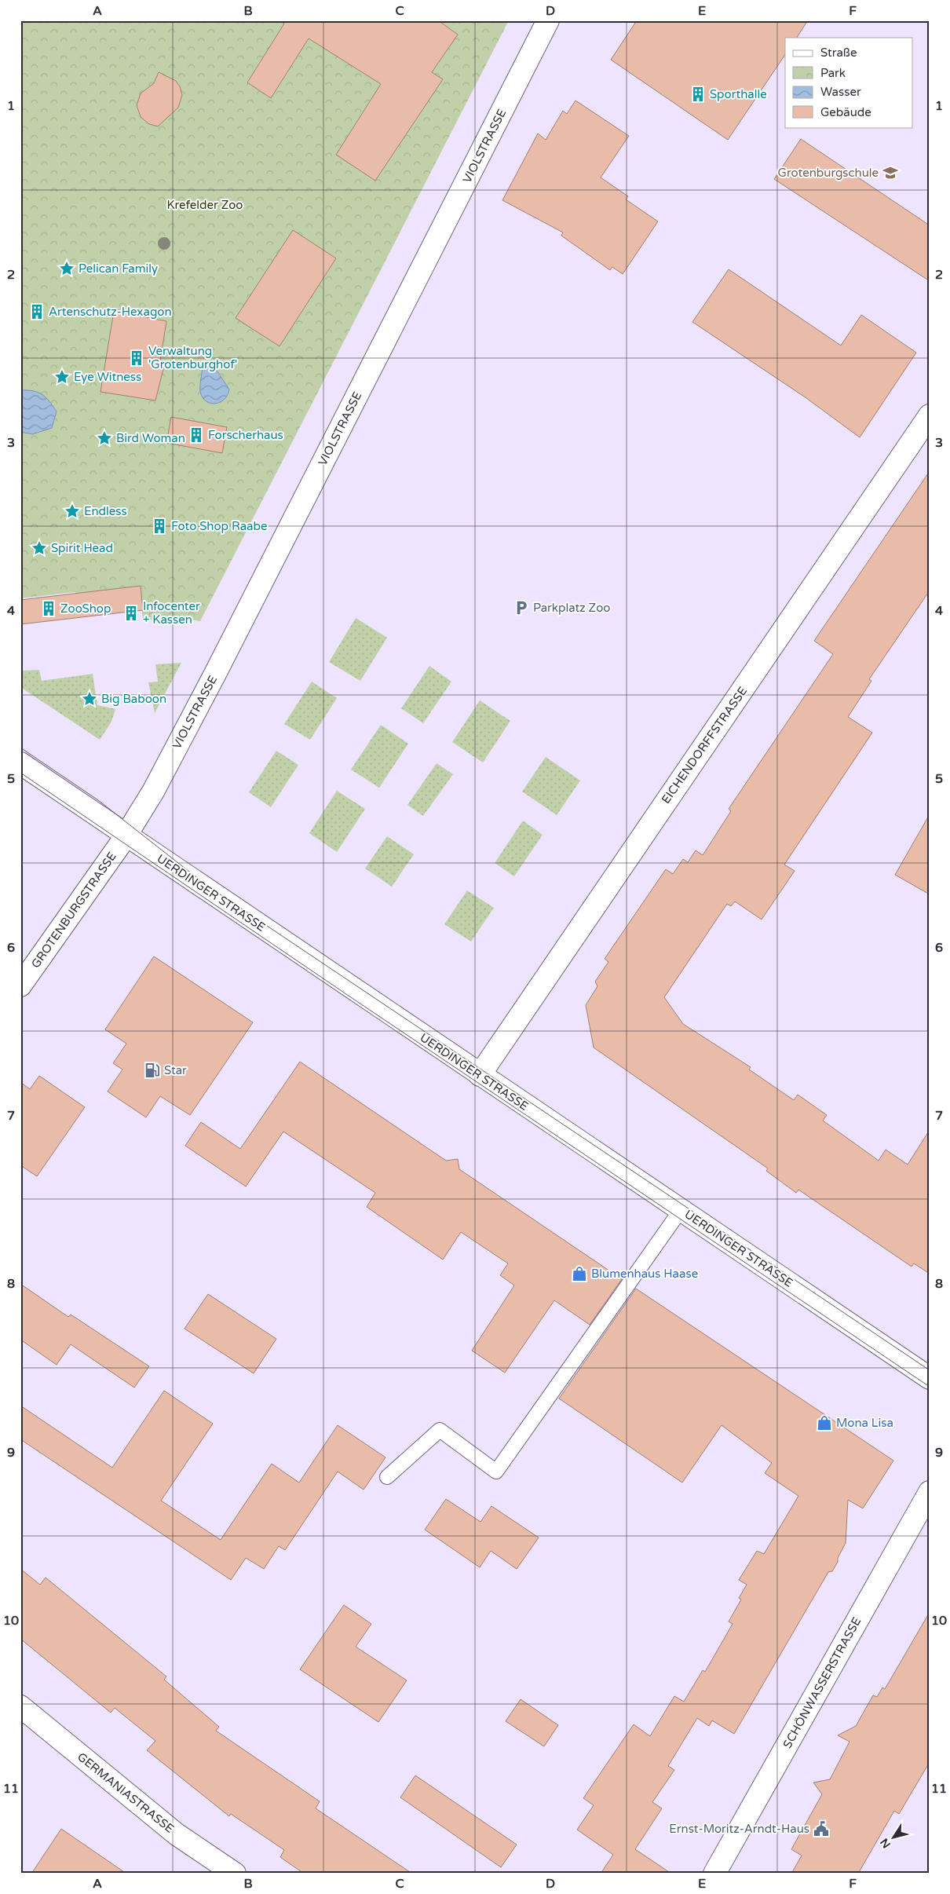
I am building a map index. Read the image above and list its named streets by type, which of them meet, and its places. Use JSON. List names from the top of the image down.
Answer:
{
  "streets": {
    "street": [
      "VIOLSTRASSE",
      "EICHENDORFFSTRASSE",
      "UERDINGER STRASSE",
      "GROTENBURGSTRASSE",
      "SCHÖNWASSERSTRASSE",
      "GERMANIASTRASSE"
    ]
  },
  "crossings": [
    ["VIOLSTRASSE", "UERDINGER STRASSE"],
    ["VIOLSTRASSE", "GROTENBURGSTRASSE"],
    ["EICHENDORFFSTRASSE", "UERDINGER STRASSE"],
    ["UERDINGER STRASSE", "GROTENBURGSTRASSE"]
  ],
  "parks": ["Krefelder Zoo"],
  "places": {
    "building": [
      "Sporthalle",
      "Artenschutz-Hexagon",
      "Verwaltung 'Grotenburghof'",
      "Forscherhaus",
      "Foto Shop Raabe",
      "ZooShop",
      "Infocenter + Kassen"
    ],
    "school or university": ["Grotenburgschule"],
    "place": [
      "Pelican Family",
      "Eye Witness",
      "Bird Woman",
      "Endless",
      "Spirit Head",
      "Big Baboon"
    ],
    "parking": ["Parkplatz Zoo"],
    "fuel station": ["Star"],
    "shop": ["Blumenhaus Haase", "Mona Lisa"],
    "public building": ["Ernst-Moritz-Arndt-Haus"]
  },
  "legend": [
    "Straße",
    "Park",
    "Wasser",
    "Gebäude"
  ],
  "north": "bottom left",
  "grid": {
    "columns": [
      "A",
      "B",
      "C",
      "D",
      "E",
      "F"
    ],
    "rows": [
      "1",
      "2",
      "3",
      "4",
      "5",
      "6",
      "7",
      "8",
      "9",
      "10",
      "11"
    ]
  }
}
